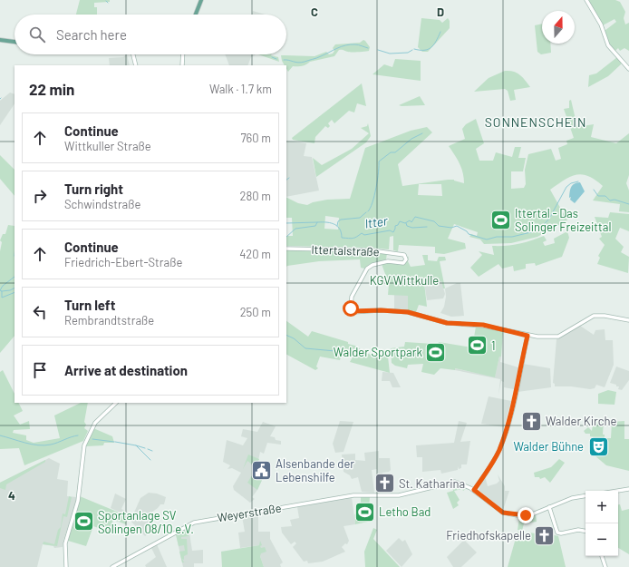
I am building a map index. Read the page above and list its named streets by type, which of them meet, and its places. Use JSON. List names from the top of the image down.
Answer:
{
  "streets": {
    "main road": ["Ittertalstraße", "Weyerstraße"]
  },
  "districts": ["SONNENSCHEIN"],
  "water": ["Itter"],
  "parks": ["KGV Wittkulle"],
  "places": {
    "sports": [
      "Ittertal - Das Solinger Freizeittal",
      "1",
      "Walder Sportpark",
      "Letho Bad",
      "Sportanlage SV Solingen 08/10 e.V."
    ],
    "church": ["Walder Kirche", "St. Katharina", "Friedhofskapelle"],
    "theatre": ["Walder Bühne"],
    "public building": ["Alsenbande der Lebenshilfe"]
  },
  "north": "top",
  "page": {
    "search": "Search here",
    "heading": ["22 min", "Walk · 1.7 km"],
    "list": [
      ["Continue", "Wittkuller Straße", "760 m"],
      ["Turn right", "Schwindstraße", "280 m"],
      ["Continue", "Friedrich-Ebert-Straße", "420 m"],
      ["Turn left", "Rembrandtstraße", "250 m"],
      "Arrive at destination"
    ],
    "map_buttons": ["+", "−"]
  },
  "grid": {
    "columns": ["C", "D"],
    "rows": ["4"]
  }
}
